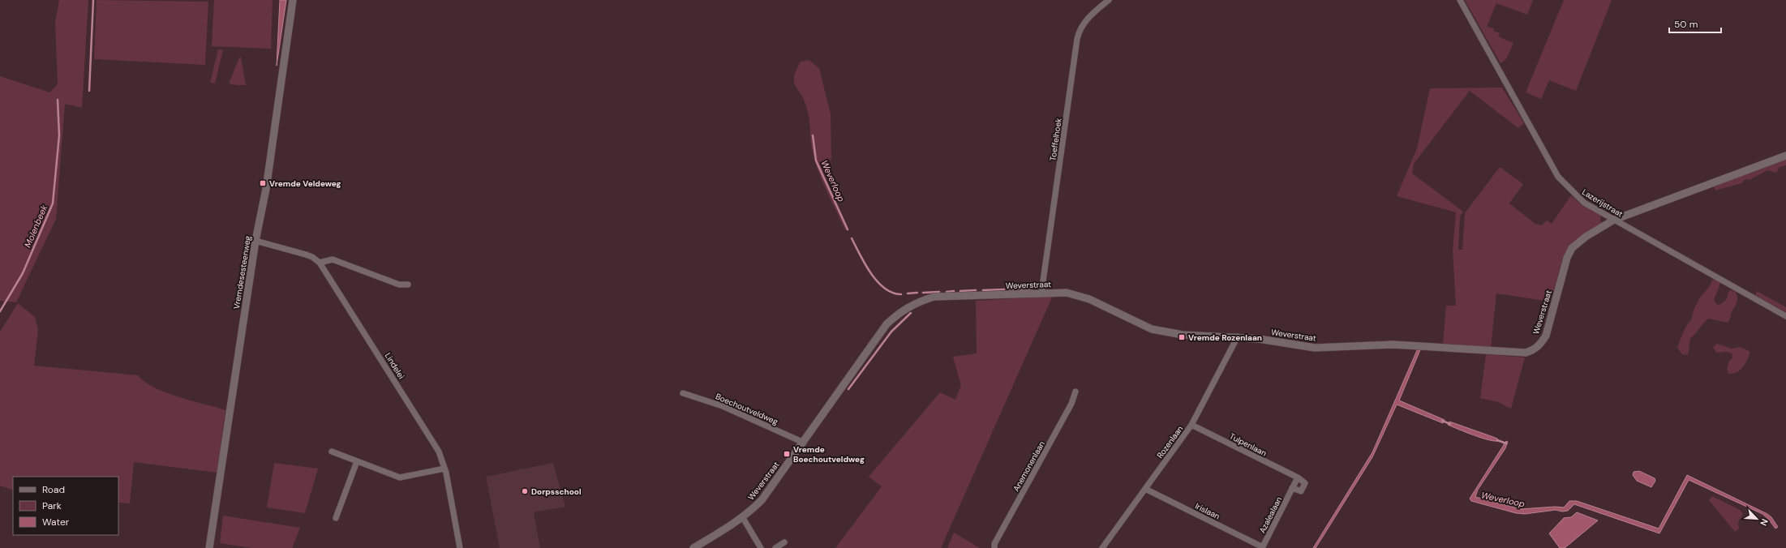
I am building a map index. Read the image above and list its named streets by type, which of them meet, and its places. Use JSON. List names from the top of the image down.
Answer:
{
  "streets": {
    "street": [
      "Toeffelhoek",
      "Lazerijstraat",
      "Vremdesesteenweg",
      "Weverstraat",
      "Lindelei",
      "Boechoutveldweg",
      "Rozenlaan",
      "Tulpenlaan",
      "Anemonenlaan",
      "Irislaan",
      "Azalealaan"
    ]
  },
  "crossings": [
    ["Toeffelhoek", "Weverstraat"],
    ["Lazerijstraat", "Weverstraat"],
    ["Vremdesesteenweg", "Lindelei"],
    ["Weverstraat", "Boechoutveldweg"],
    ["Weverstraat", "Rozenlaan"],
    ["Rozenlaan", "Tulpenlaan"],
    ["Rozenlaan", "Irislaan"],
    ["Tulpenlaan", "Azalealaan"],
    ["Irislaan", "Azalealaan"]
  ],
  "water": ["Weverloop", "Molenbeek"],
  "places": {
    "transit": ["Vremde Veldeweg", "Vremde Rozenlaan", "Vremde Boechoutveldweg"],
    "other": ["Dorpsschool"]
  },
  "legend": ["Road", "Park", "Water"],
  "scale_bar": "50 m",
  "north": "bottom right"
}
